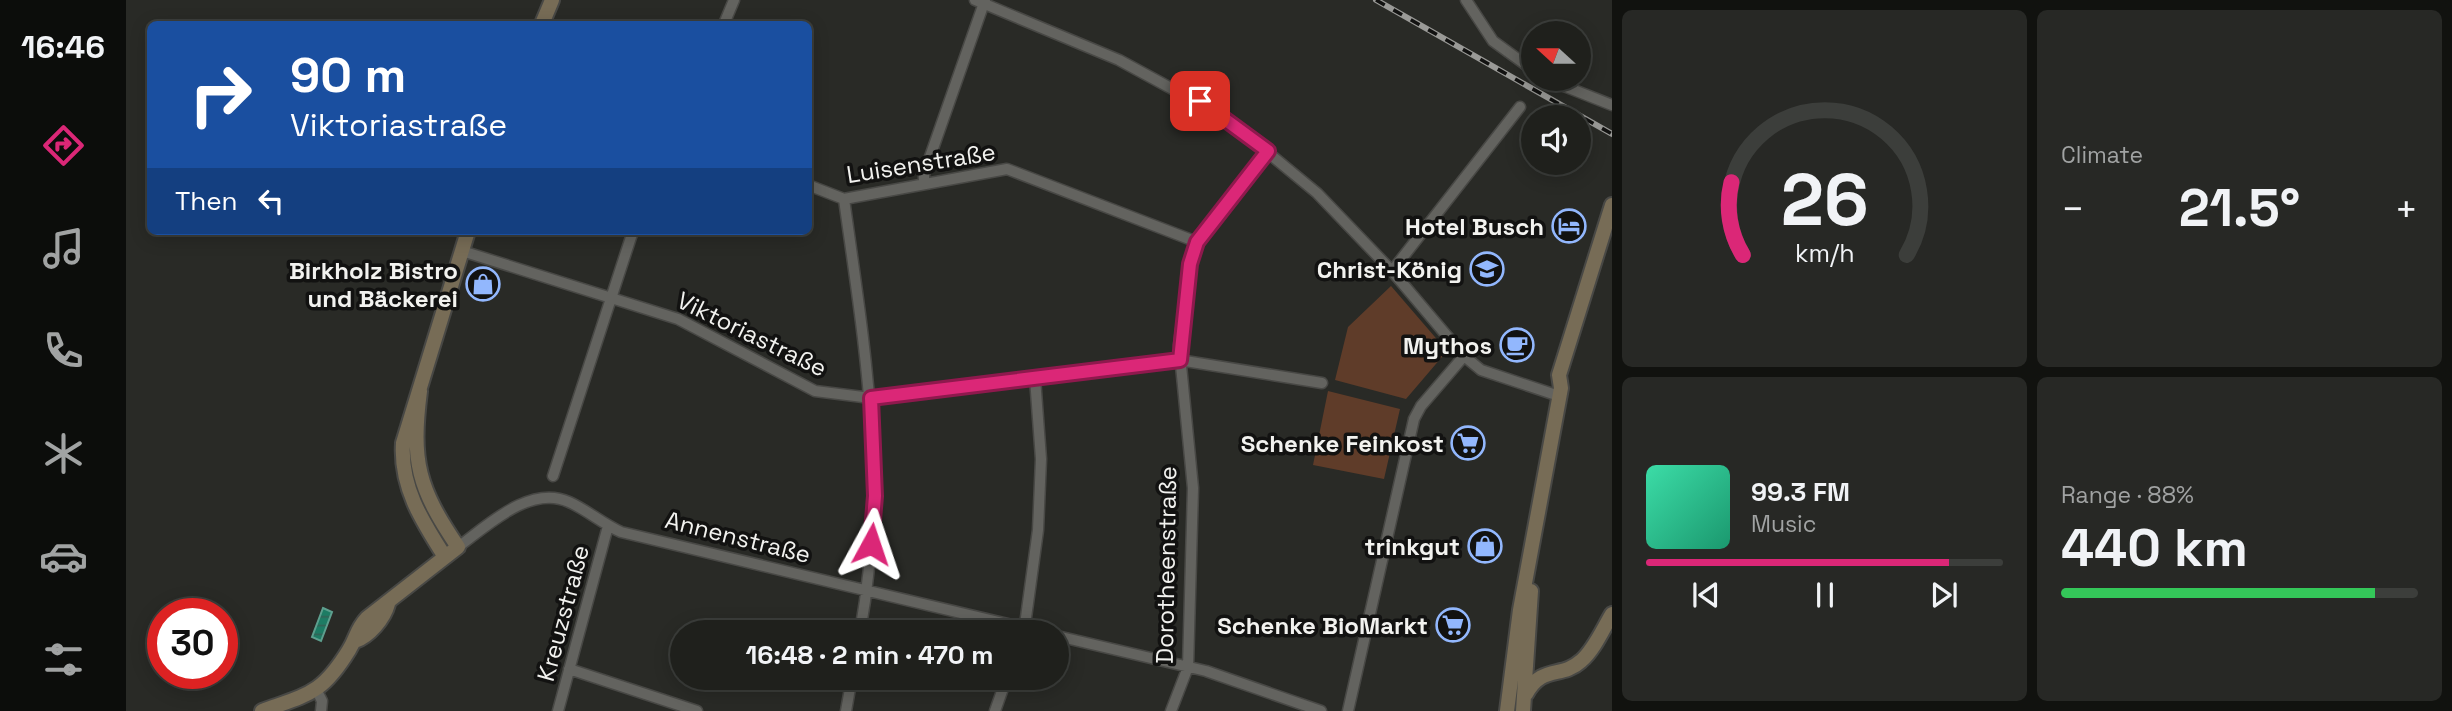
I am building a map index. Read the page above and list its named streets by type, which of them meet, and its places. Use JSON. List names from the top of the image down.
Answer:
{
  "streets": {
    "street": [
      "Luisenstraße",
      "Viktoriastraße",
      "Annenstraße",
      "Dorotheenstraße",
      "Kreuzstraße"
    ]
  },
  "crossings": [
    ["Luisenstraße", "Dorotheenstraße"],
    ["Viktoriastraße", "Dorotheenstraße"],
    ["Annenstraße", "Kreuzstraße"]
  ],
  "places": {
    "hotel": ["Hotel Busch"],
    "school or university": ["Christ-König"],
    "shop": ["Birkholz Bistro und Bäckerei", "trinkgut"],
    "cafe": ["Mythos"],
    "supermarket": ["Schenke Feinkost", "Schenke BioMarkt"]
  },
  "north": "left",
  "page": {
    "tabs": "16:46",
    "tile": [
      "Climate",
      ["Range · 88%", "440 km"]
    ],
    "turn": ["90 m", "Viktoriastraße"],
    "then": "Then",
    "heat": ["−", "21.5°", "+"],
    "song": ["99.3 FM", "Music"],
    "limit": "30",
    "trip": "16:48 · 2 min · 470 m",
    "gauge": ["26", "km/h"]
  }
}
